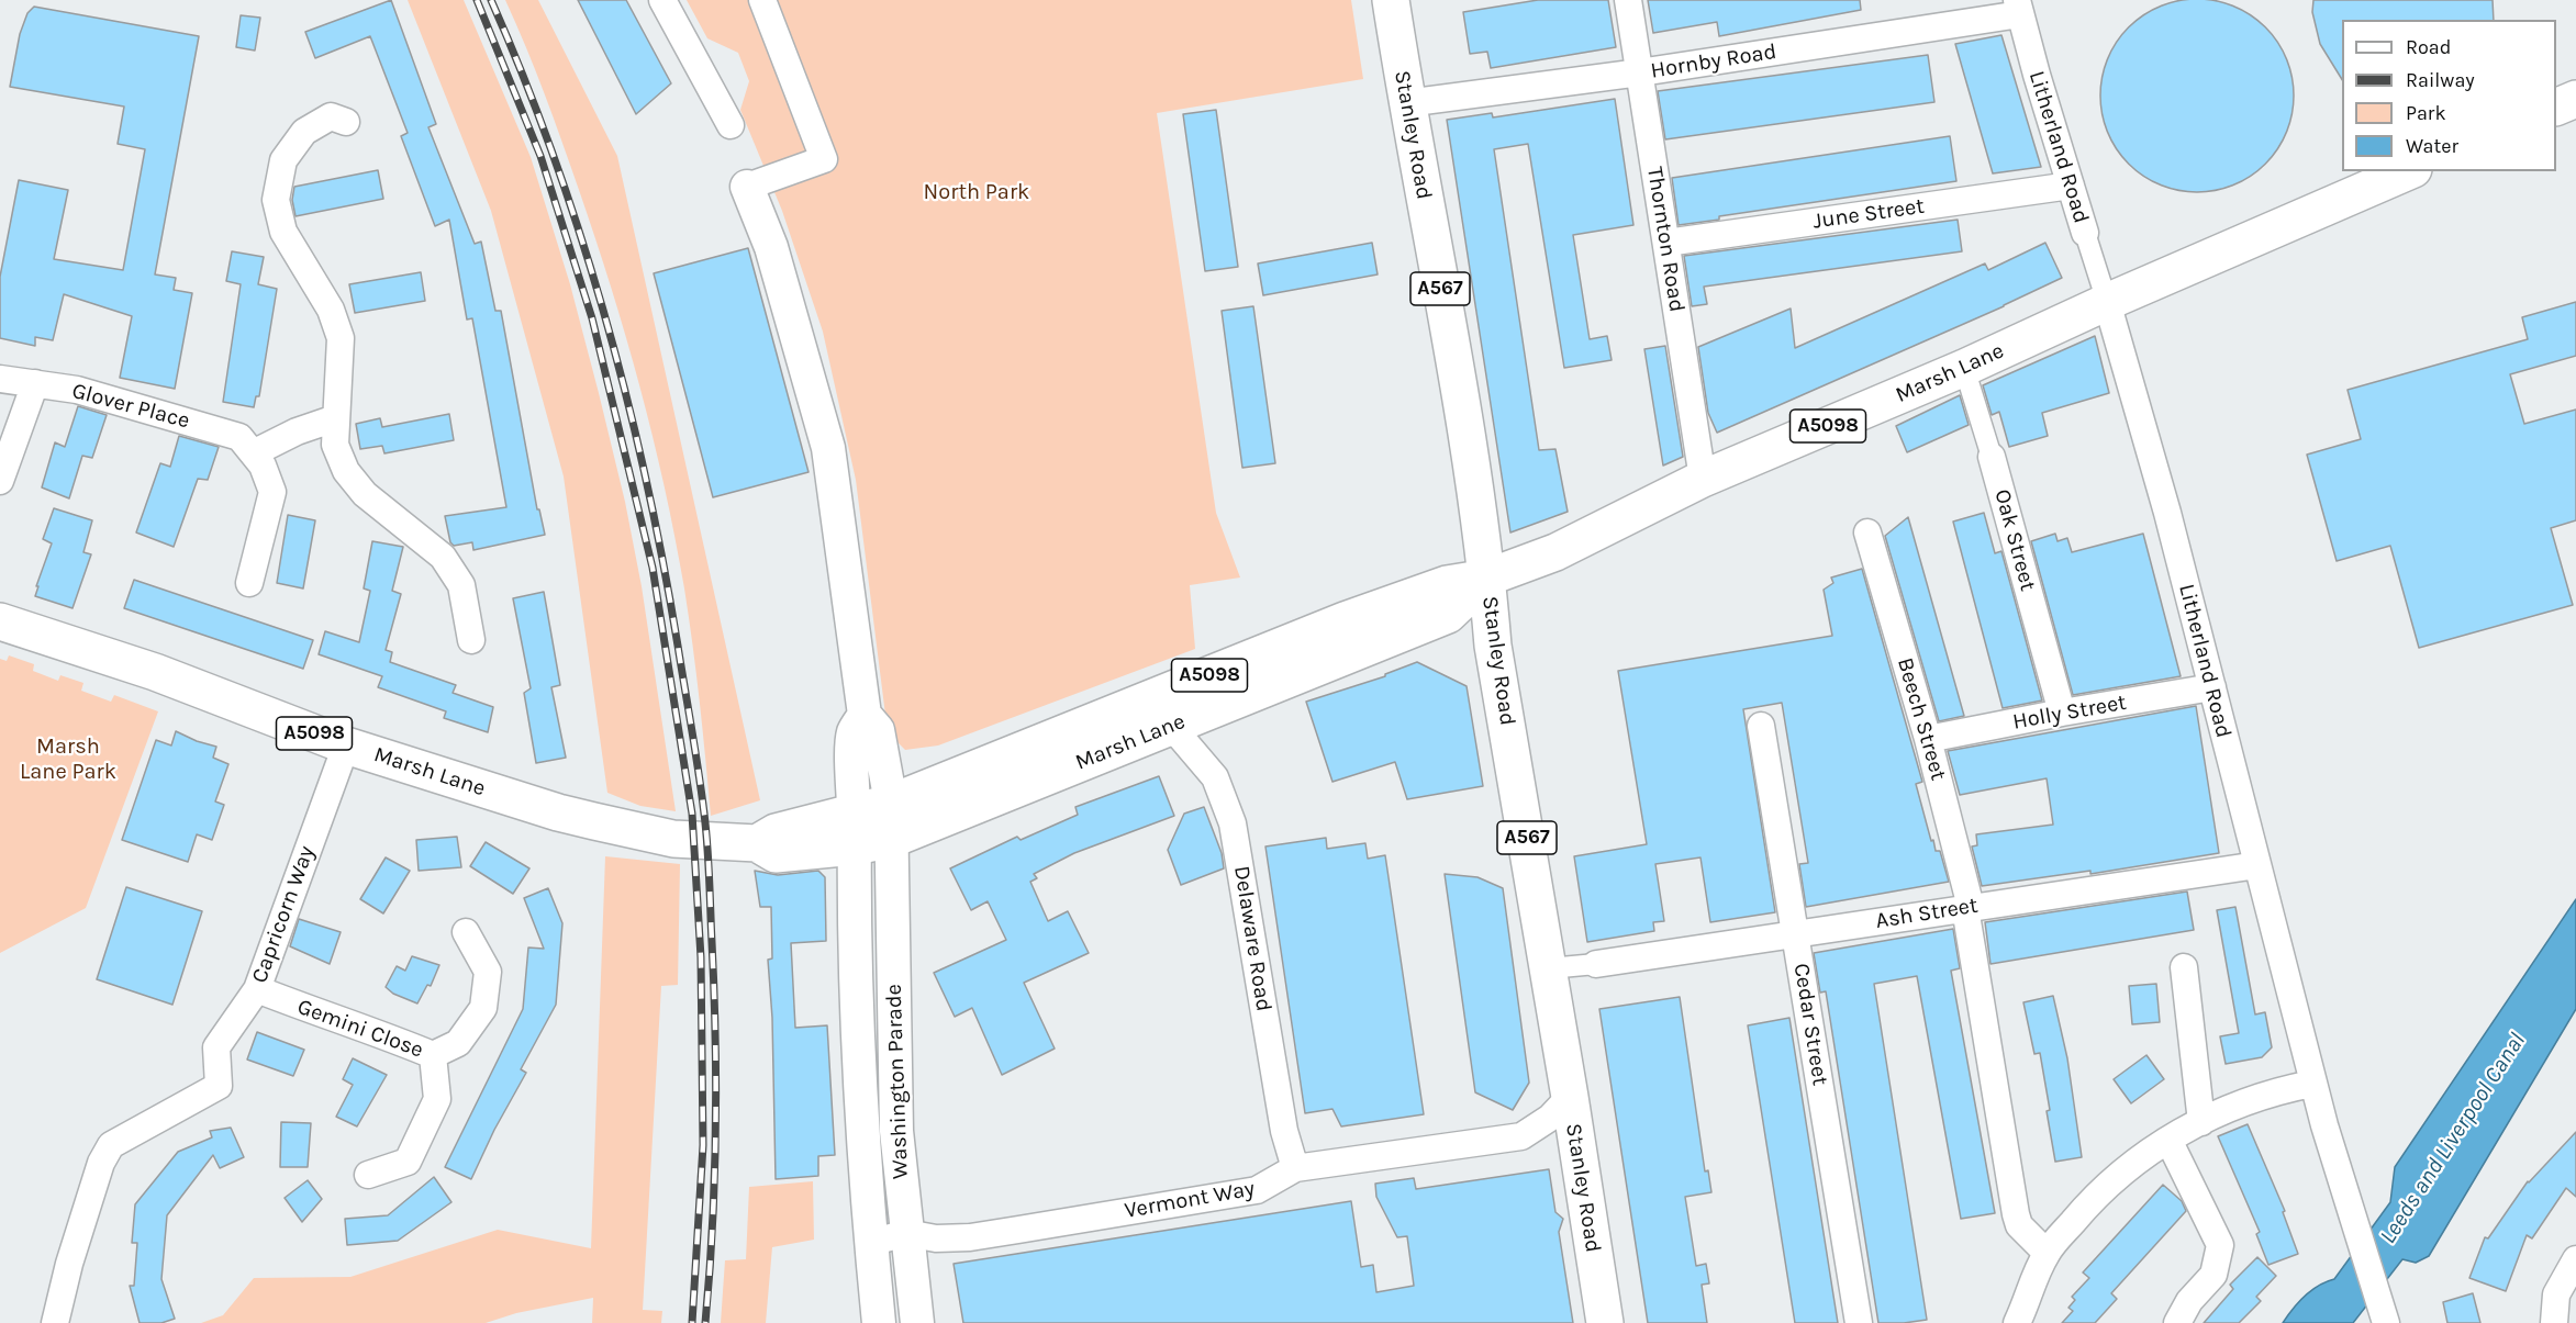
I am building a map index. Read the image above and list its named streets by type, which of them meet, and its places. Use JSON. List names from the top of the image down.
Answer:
{
  "streets": {
    "main road": [
      "Stanley Road",
      "A567",
      "Marsh Lane",
      "A5098"
    ],
    "street": [
      "Hornby Road",
      "Litherland Road",
      "June Street",
      "Thornton Road",
      "Glover Place",
      "Oak Street",
      "Holly Street",
      "Beech Street",
      "Ash Street",
      "Capricorn Way",
      "Delaware Road",
      "Cedar Street",
      "Gemini Close",
      "Washington Parade",
      "Vermont Way"
    ]
  },
  "crossings": [
    ["Hornby Road", "Stanley Road"],
    ["Hornby Road", "Litherland Road"],
    ["Hornby Road", "Thornton Road"],
    ["Stanley Road", "Marsh Lane"],
    ["Stanley Road", "Vermont Way"],
    ["Litherland Road", "June Street"],
    ["Litherland Road", "Marsh Lane"],
    ["Litherland Road", "Holly Street"],
    ["Litherland Road", "Ash Street"],
    ["June Street", "Thornton Road"],
    ["Thornton Road", "Marsh Lane"],
    ["Marsh Lane", "Oak Street"],
    ["Marsh Lane", "Capricorn Way"],
    ["Marsh Lane", "Delaware Road"],
    ["Marsh Lane", "Washington Parade"],
    ["Oak Street", "Holly Street"],
    ["Holly Street", "Beech Street"],
    ["Beech Street", "Ash Street"],
    ["Ash Street", "Cedar Street"],
    ["Capricorn Way", "Gemini Close"],
    ["Delaware Road", "Vermont Way"],
    ["Washington Parade", "Vermont Way"]
  ],
  "water": ["Leeds and Liverpool Canal"],
  "parks": ["North Park", "Marsh Lane Park"],
  "legend": [
    "Road",
    "Railway",
    "Park",
    "Water"
  ]
}
